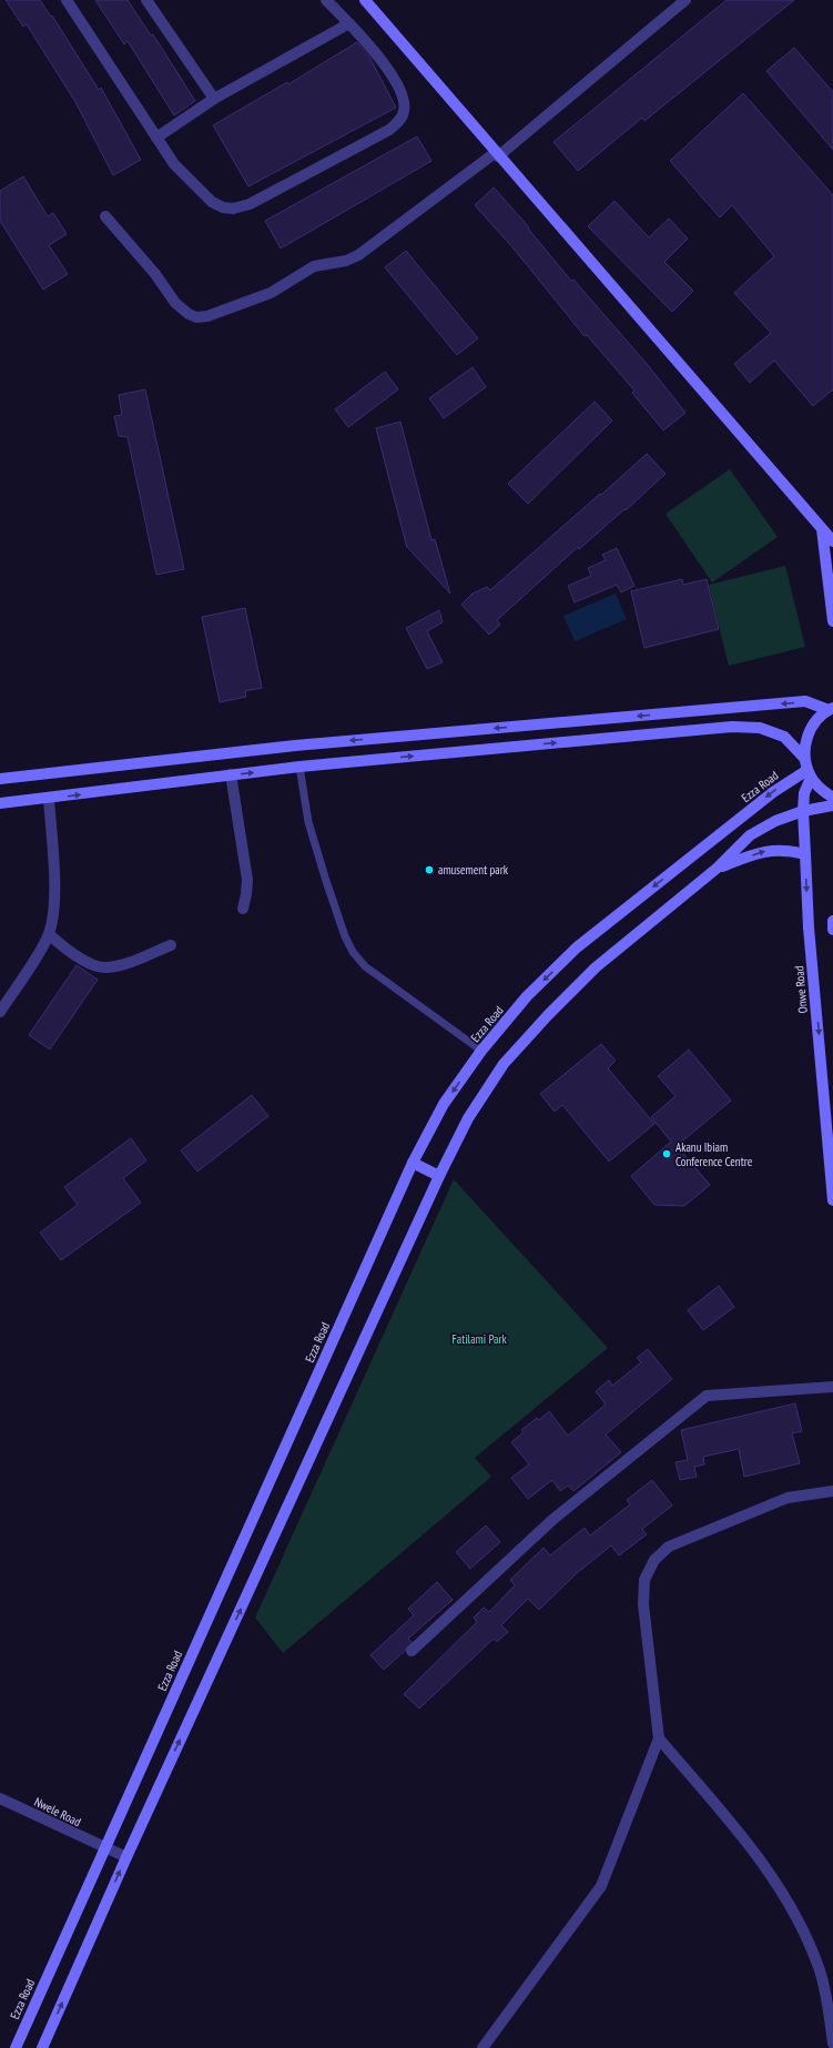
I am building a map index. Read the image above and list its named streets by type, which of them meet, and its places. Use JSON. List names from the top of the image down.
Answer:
{
  "streets": {
    "main road": ["Ezza Road", "Onwe Road"],
    "street": ["Nwele Road"]
  },
  "crossings": [
    ["Ezza Road", "Onwe Road"],
    ["Ezza Road", "Nwele Road"]
  ],
  "one_way": ["Onwe Road"],
  "parks": ["Fatilami Park"],
  "places": ["amusement park", "Akanu Ibiam Conference Centre"]
}
